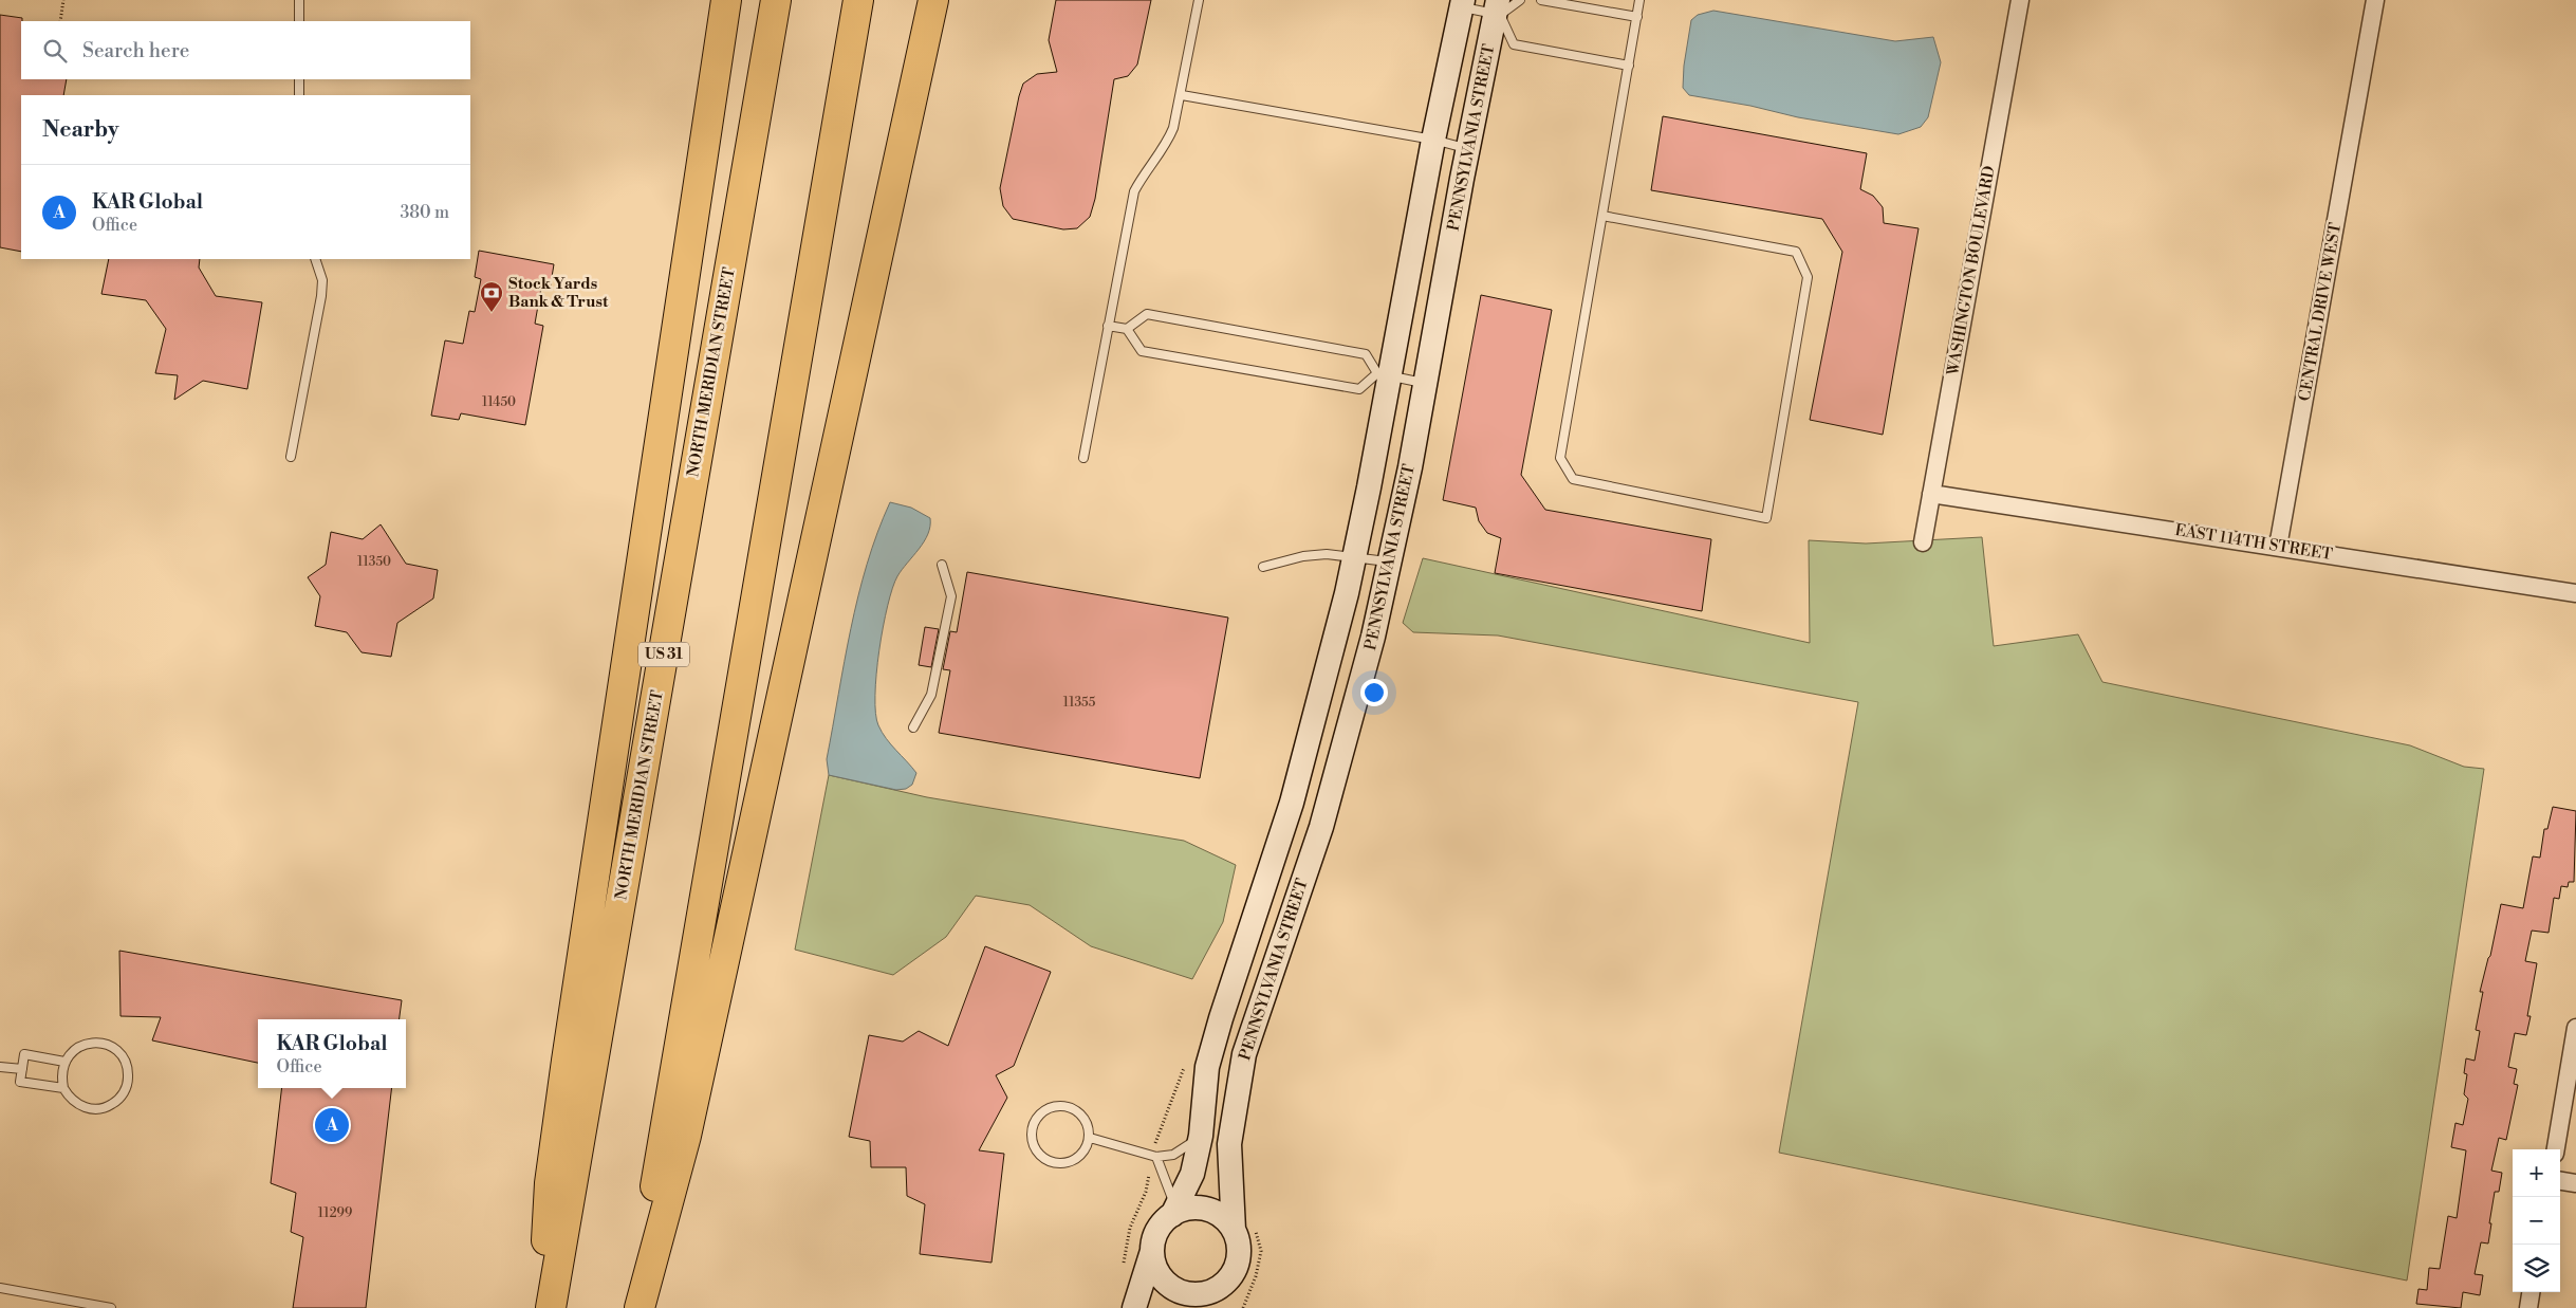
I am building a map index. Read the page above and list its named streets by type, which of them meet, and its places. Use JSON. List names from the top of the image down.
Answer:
{
  "streets": {
    "highway": ["NORTH MERIDIAN STREET", "US 31"],
    "main road": ["PENNSYLVANIA STREET"],
    "street": ["WASHINGTON BOULEVARD", "CENTRAL DRIVE WEST", "EAST 114TH STREET"]
  },
  "crossings": [
    ["WASHINGTON BOULEVARD", "EAST 114TH STREET"],
    ["CENTRAL DRIVE WEST", "EAST 114TH STREET"]
  ],
  "places": {
    "bank": ["Stock Yards Bank & Trust"]
  },
  "house_numbers": [
    "11450",
    "11350",
    "11355",
    "11299"
  ],
  "page": {
    "search": "Search here",
    "heading": "Nearby",
    "list": [
      {
        "mark": "A",
        "name": "KAR Global",
        "note": "Office",
        "value": "380 m"
      }
    ],
    "popup": ["KAR Global", "Office"],
    "pins": "A",
    "map_buttons": ["+", "−"]
  }
}
